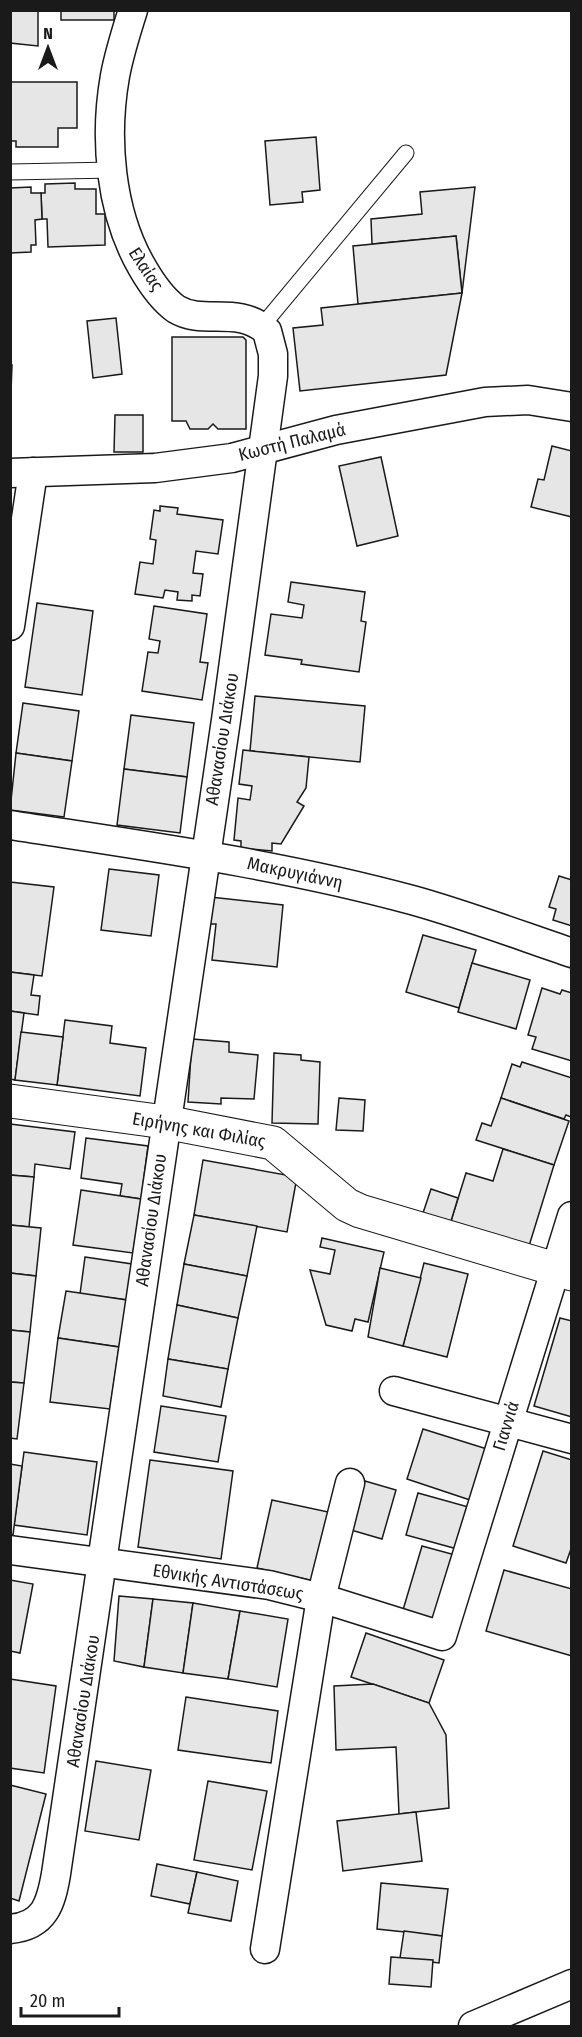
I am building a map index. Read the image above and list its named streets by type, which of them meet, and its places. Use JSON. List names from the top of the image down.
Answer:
{
  "streets": {
    "street": [
      "Ελαίας",
      "Κωστή Παλαμά",
      "Αθανασίου Διάκου",
      "Μακρυγιάννη",
      "Ειρήνης και Φιλίας",
      "Γιαννιά",
      "Εθνικής Αντιστάσεως"
    ]
  },
  "crossings": [
    ["Κωστή Παλαμά", "Αθανασίου Διάκου"],
    ["Αθανασίου Διάκου", "Μακρυγιάννη"],
    ["Αθανασίου Διάκου", "Ειρήνης και Φιλίας"],
    ["Αθανασίου Διάκου", "Εθνικής Αντιστάσεως"],
    ["Ειρήνης και Φιλίας", "Γιαννιά"],
    ["Γιαννιά", "Εθνικής Αντιστάσεως"]
  ],
  "scale_bar": "20 m",
  "north": "top"
}
